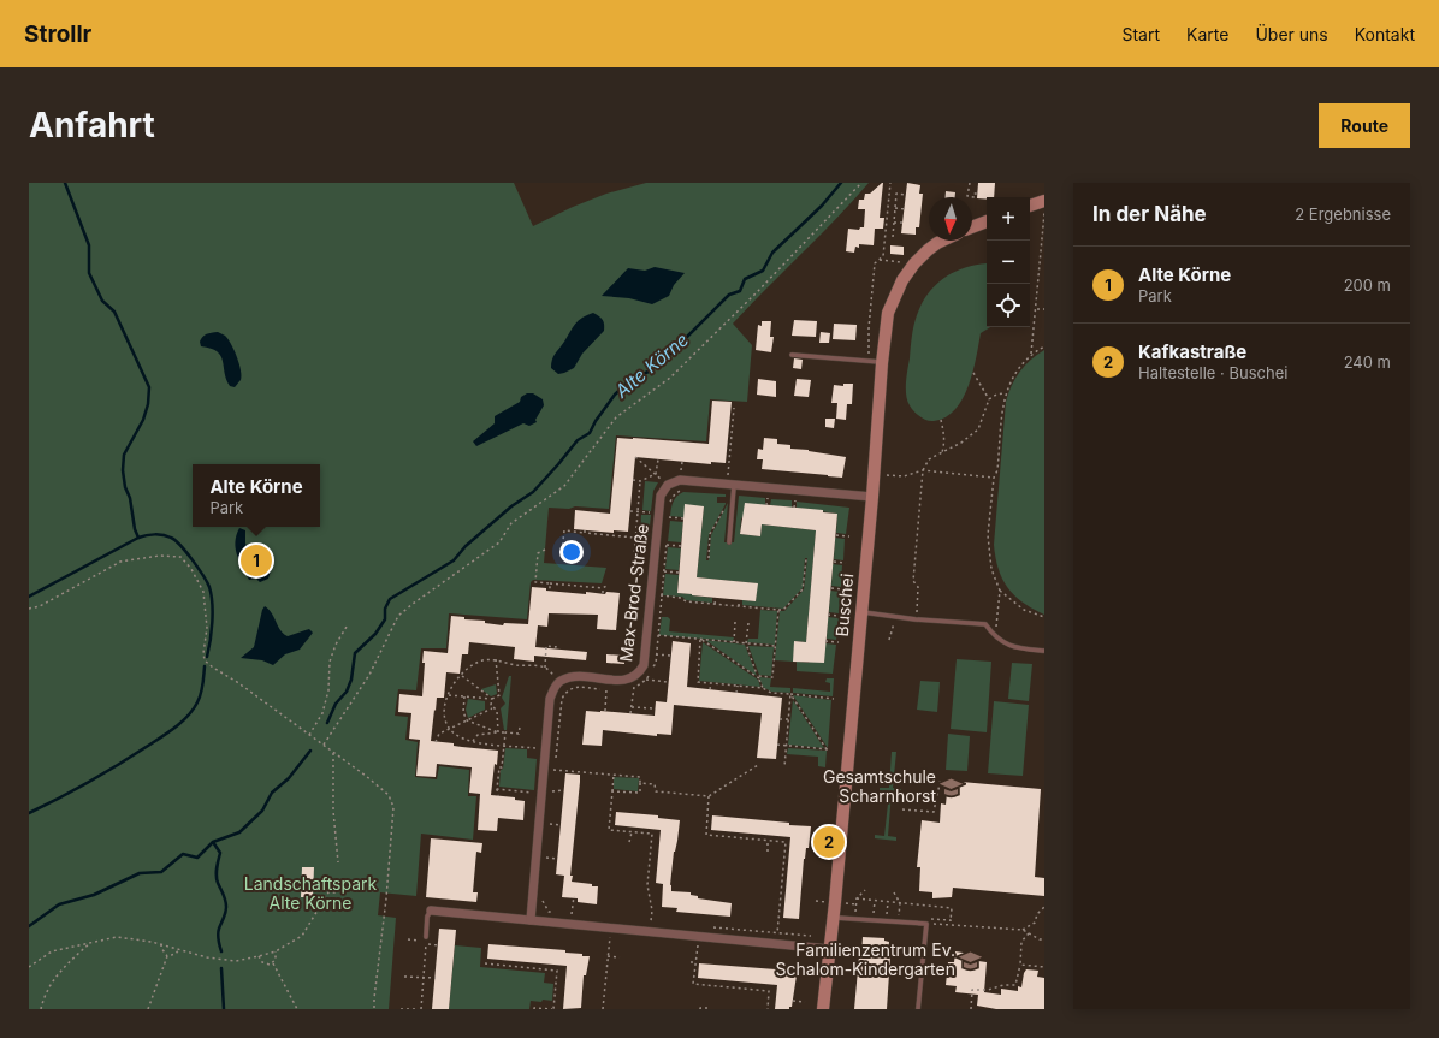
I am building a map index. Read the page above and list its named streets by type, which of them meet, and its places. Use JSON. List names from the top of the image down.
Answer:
{
  "streets": {
    "street": ["Max-Brod-Straße", "Buschei"]
  },
  "water": ["Alte Körne"],
  "parks": ["Landschaftspark Alte Körne"],
  "places": {
    "school or university": ["Gesamtschule Scharnhorst", "Familienzentrum Ev. Schalom-Kindergarten"]
  },
  "north": "bottom",
  "page": {
    "header": "Strollr",
    "nav": [
      "Start",
      "Karte",
      "Über uns",
      "Kontakt"
    ],
    "buttons": "Route",
    "title": "Anfahrt",
    "heading": ["In der Nähe", "2 Ergebnisse"],
    "map_buttons": ["+", "−"],
    "list": [
      {
        "mark": "1",
        "name": "Alte Körne",
        "note": "Park",
        "value": "200 m"
      },
      {
        "mark": "2",
        "name": "Kafkastraße",
        "note": "Haltestelle · Buschei",
        "value": "240 m"
      }
    ],
    "popup": ["Alte Körne", "Park"],
    "pins": ["1", "2"]
  }
}
